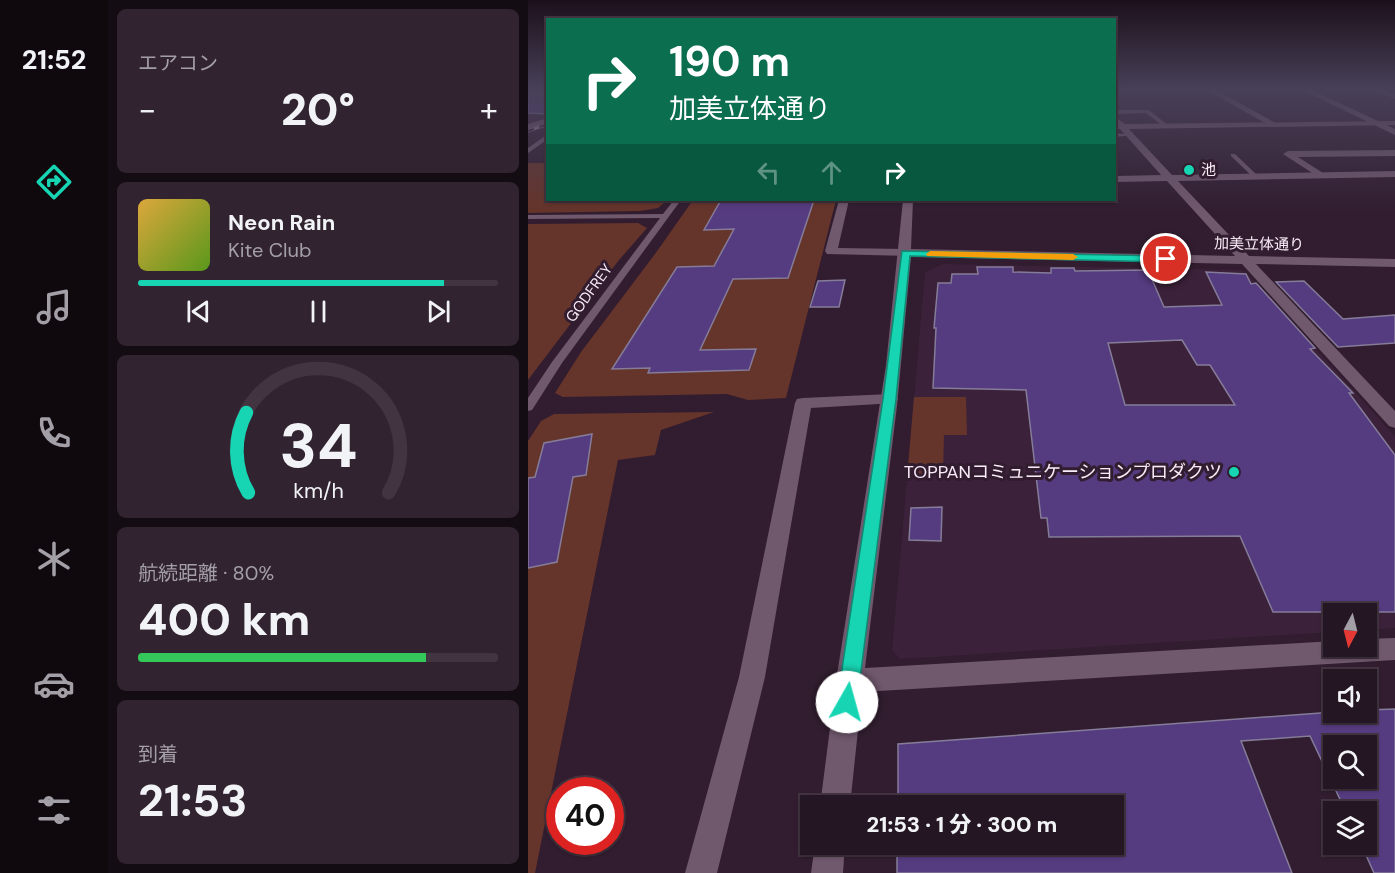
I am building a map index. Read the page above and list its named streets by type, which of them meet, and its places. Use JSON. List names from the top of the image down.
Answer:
{
  "streets": {
    "street": ["加美立体通り"],
    "lane": ["GODFREY"]
  },
  "places": ["池", "TOPPANコミュニケーションプロダクツ"],
  "north": "bottom",
  "page": {
    "tabs": "21:52",
    "tile": [
      "エアコン",
      ["航続距離 · 80%", "400 km"],
      ["到着", "21:53"]
    ],
    "turn": ["190 m", "加美立体通り"],
    "heat": ["−", "20°", "+"],
    "song": ["Neon Rain", "Kite Club"],
    "limit": "40",
    "trip": "21:53 · 1 分 · 300 m",
    "gauge": ["34", "km/h"]
  }
}
